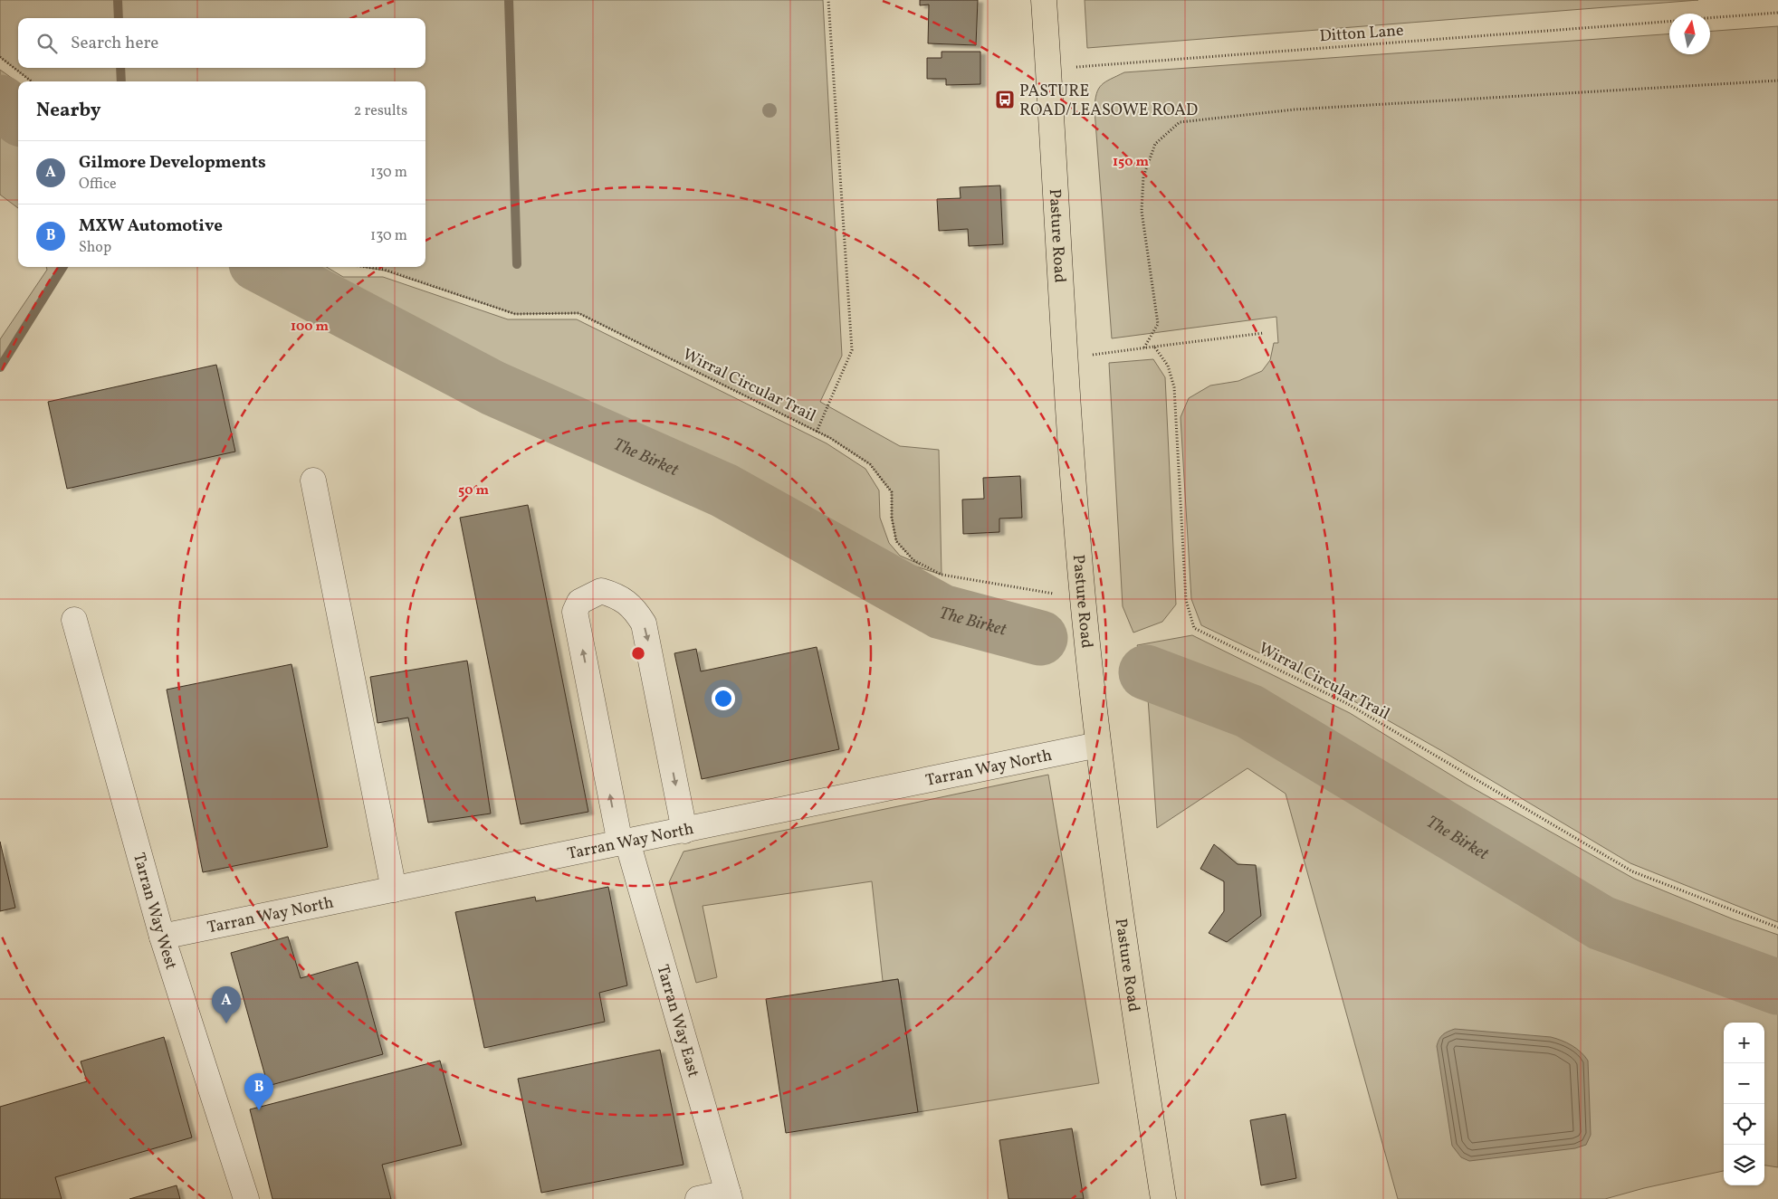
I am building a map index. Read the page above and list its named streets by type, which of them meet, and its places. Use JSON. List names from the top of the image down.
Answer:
{
  "streets": {
    "main road": ["Pasture Road"],
    "lane": ["Tarran Way North", "Tarran Way West", "Tarran Way East"],
    "path": ["Ditton Lane", "Wirral Circular Trail"]
  },
  "crossings": [
    ["Ditton Lane", "Pasture Road"],
    ["Pasture Road", "Wirral Circular Trail"],
    ["Pasture Road", "Tarran Way North"],
    ["Tarran Way North", "Tarran Way West"],
    ["Tarran Way North", "Tarran Way East"]
  ],
  "water": ["The Birket"],
  "places": {
    "bus stop": ["PASTURE ROAD/LEASOWE ROAD"]
  },
  "north": "top",
  "page": {
    "search": "Search here",
    "heading": ["Nearby", "2 results"],
    "list": [
      {
        "mark": "A",
        "name": "Gilmore Developments",
        "note": "Office",
        "value": "130 m"
      },
      {
        "mark": "B",
        "name": "MXW Automotive",
        "note": "Shop",
        "value": "130 m"
      }
    ],
    "pins": ["A", "B"],
    "map_buttons": ["+", "−"]
  },
  "rings": ["150 m", "100 m", "50 m"]
}
